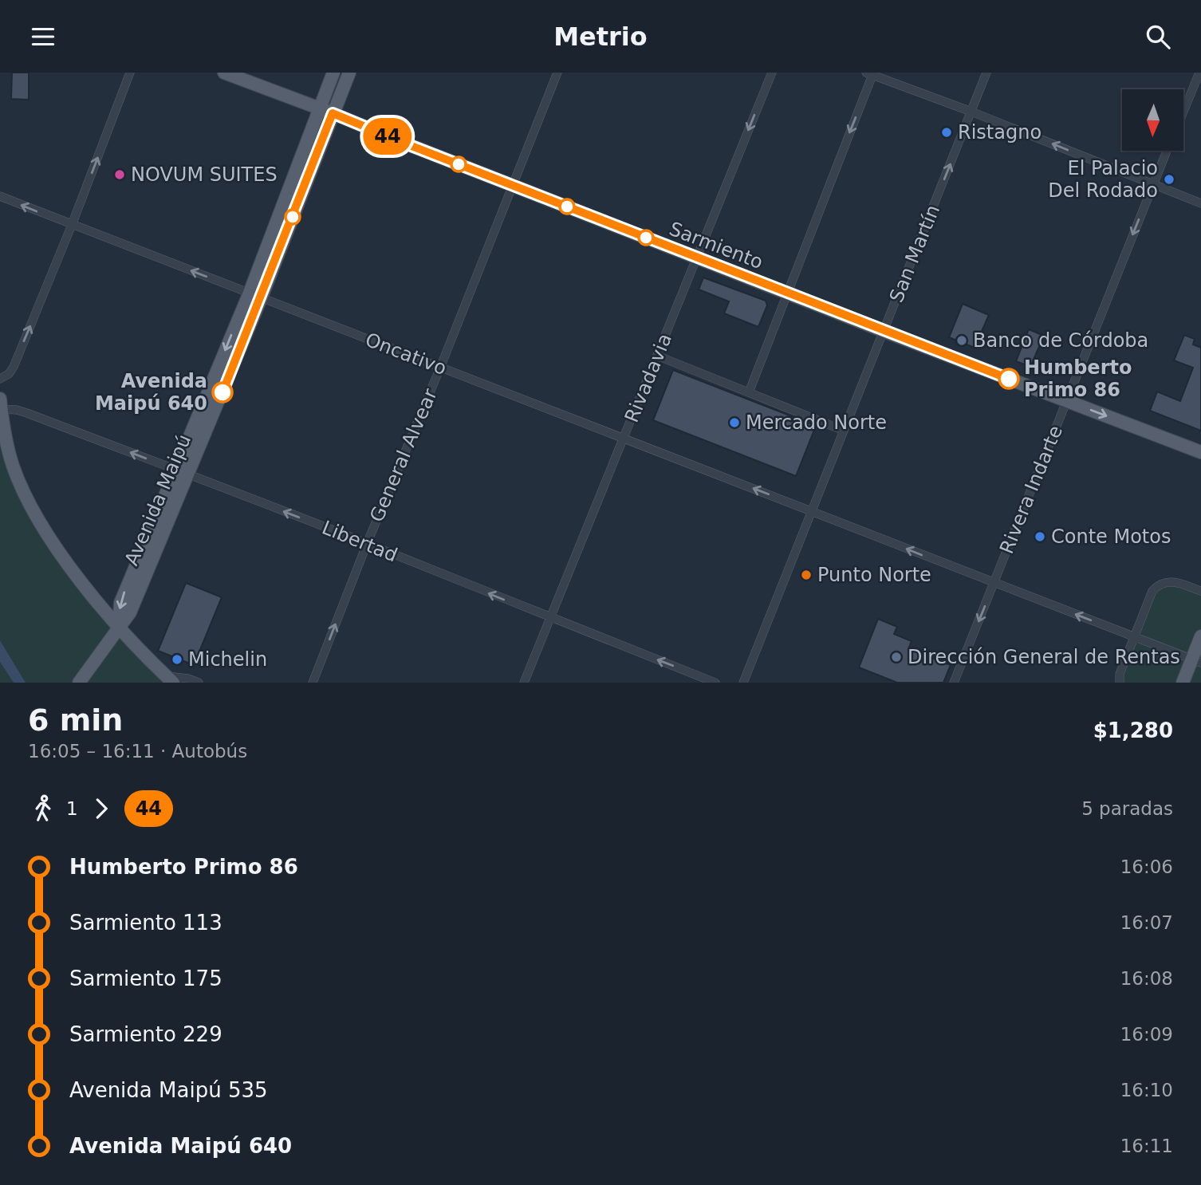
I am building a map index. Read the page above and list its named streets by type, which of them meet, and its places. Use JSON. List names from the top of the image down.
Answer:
{
  "streets": {
    "main road": ["Sarmiento", "Avenida Maipú"],
    "street": [
      "San Martín",
      "Oncativo",
      "Rivadavia",
      "General Alvear",
      "Rivera Indarte",
      "Libertad"
    ]
  },
  "crossings": [
    ["Sarmiento", "San Martín"],
    ["Sarmiento", "Rivadavia"],
    ["Sarmiento", "General Alvear"],
    ["Sarmiento", "Rivera Indarte"],
    ["Sarmiento", "Avenida Maipú"],
    ["San Martín", "Oncativo"],
    ["Oncativo", "Rivadavia"],
    ["Oncativo", "General Alvear"],
    ["Oncativo", "Rivera Indarte"],
    ["Oncativo", "Avenida Maipú"],
    ["Rivadavia", "Libertad"],
    ["General Alvear", "Libertad"],
    ["Avenida Maipú", "Libertad"]
  ],
  "one_way": [
    "San Martín",
    "Oncativo",
    "Rivera Indarte",
    "Libertad"
  ],
  "places": [
    "Ristagno",
    "NOVUM SUITES",
    "El Palacio Del Rodado",
    "Banco de Córdoba",
    "Humberto Primo 86",
    "Avenida Maipú 640",
    "Mercado Norte",
    "Conte Motos",
    "Punto Norte",
    "Dirección General de Rentas",
    "Michelin"
  ],
  "lines": ["bus line 44"],
  "north": "bottom",
  "page": {
    "header": "Metrio",
    "on_map": "44",
    "heading": ["6 min", "16:05 – 16:11 · Autobús", "$1,280"],
    "legs": ["1", "44", "5 paradas"],
    "list": [
      {
        "name": "Humberto Primo 86",
        "value": "16:06"
      },
      {
        "name": "Sarmiento 113",
        "value": "16:07"
      },
      {
        "name": "Sarmiento 175",
        "value": "16:08"
      },
      {
        "name": "Sarmiento 229",
        "value": "16:09"
      },
      {
        "name": "Avenida Maipú 535",
        "value": "16:10"
      },
      {
        "name": "Avenida Maipú 640",
        "value": "16:11"
      }
    ]
  }
}
